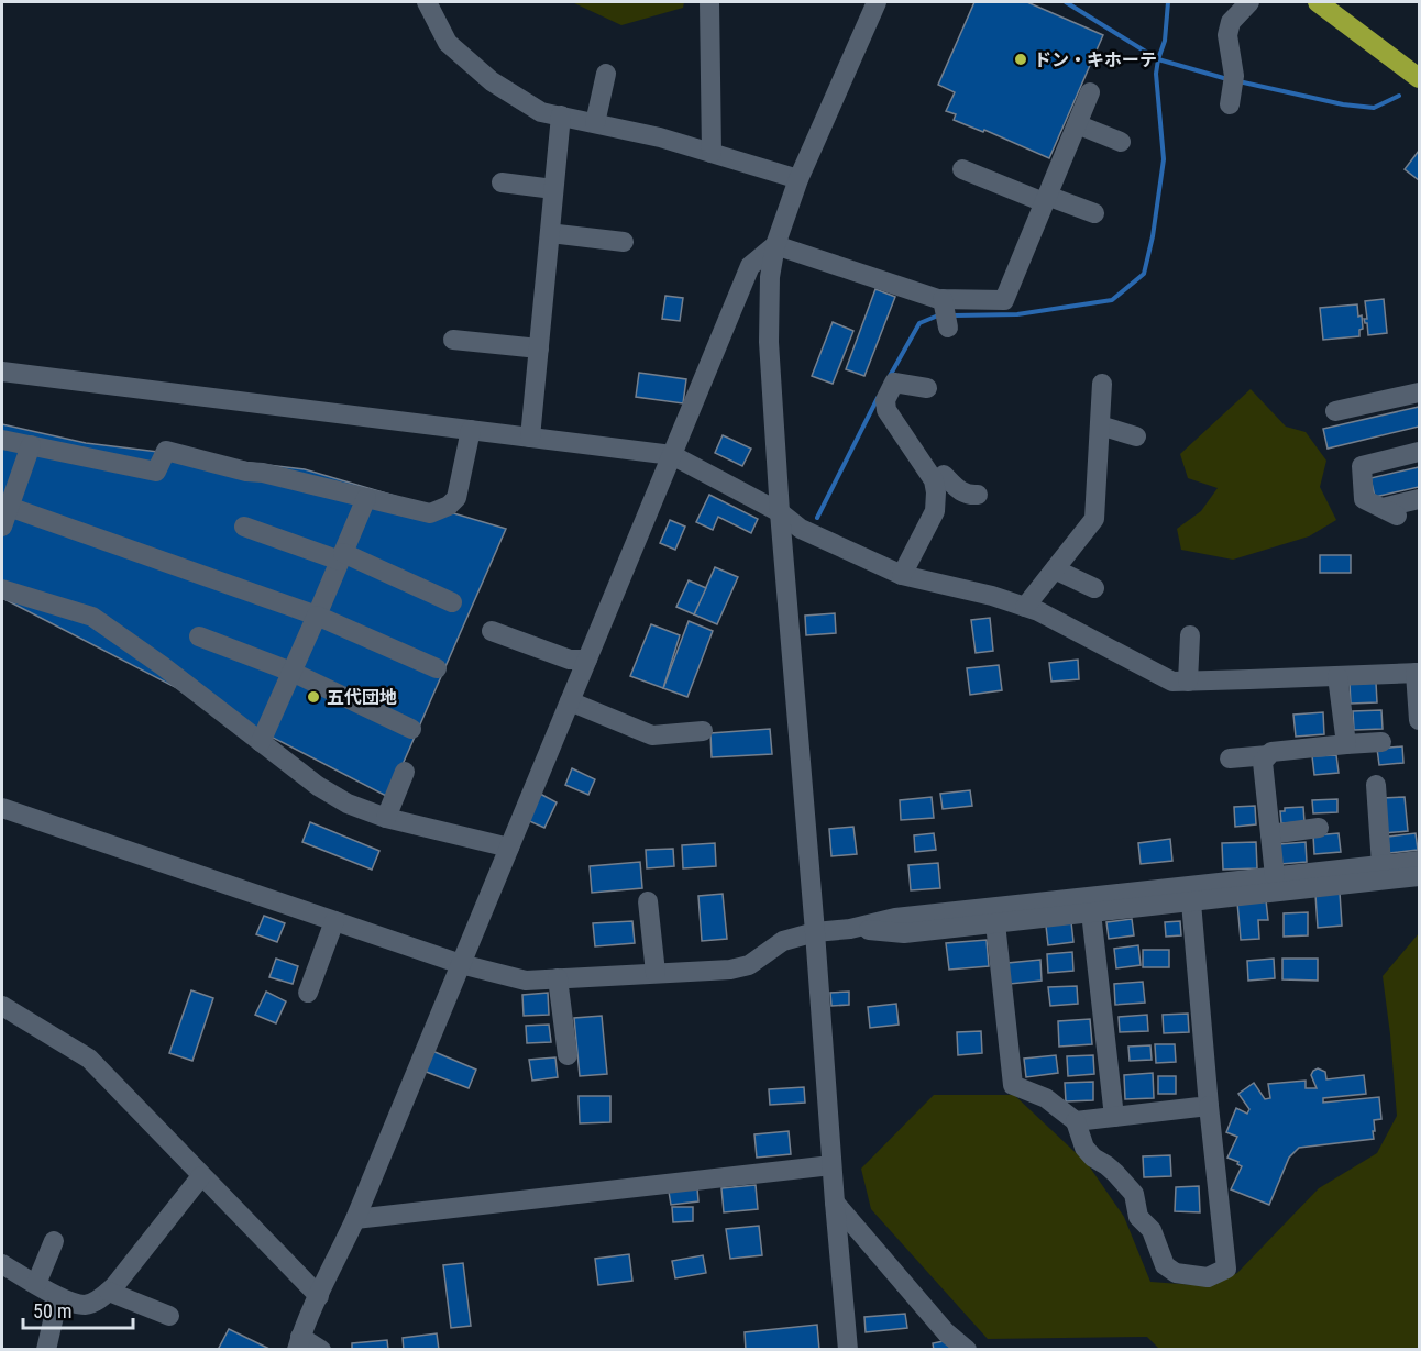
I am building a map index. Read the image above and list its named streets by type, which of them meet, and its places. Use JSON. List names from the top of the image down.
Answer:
{
  "places": ["ドン・キホーテ", "五代団地"],
  "scale_bar": "50 m"
}
